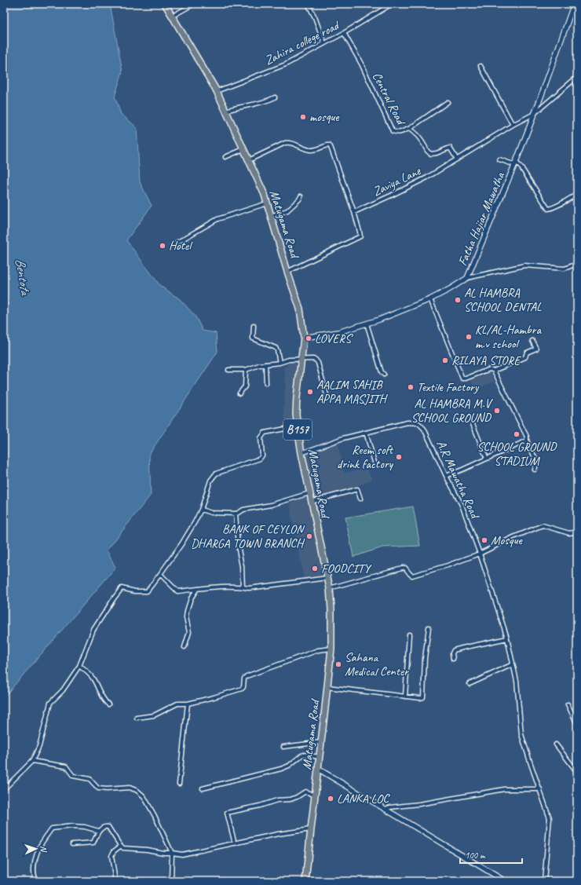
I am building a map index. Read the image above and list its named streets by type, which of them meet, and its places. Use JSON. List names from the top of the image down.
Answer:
{
  "streets": {
    "main road": ["Matugama Road", "B157"],
    "street": [
      "Zahira college road",
      "Central Road",
      "Zaviya Lane",
      "Fatha Hajiar Mawatha",
      "A.R Mawatha Road"
    ]
  },
  "crossings": [
    ["Zahira college road", "Central Road"],
    ["Zahira college road", "Matugama Road"],
    ["Central Road", "Zaviya Lane"],
    ["Zaviya Lane", "Fatha Hajiar Mawatha"],
    ["Fatha Hajiar Mawatha", "Matugama Road"],
    ["Matugama Road", "A.R Mawatha Road"]
  ],
  "water": ["Bentota"],
  "places": [
    "mosque",
    "Hotel",
    "AL HAMBRA SCHOOL DENTAL",
    "KL/AL-Hambra m.v school",
    "LOVERS",
    "RILAYA STORE",
    "Textile Factory",
    "AALIM SAHIB APPA MASJITH",
    "AL HAMBRA M.V SCHOOL GROUND",
    "SCHOOL GROUND STADIUM",
    "Reem soft drink factory",
    "BANK OF CEYLON DHARGA TOWN BRANCH",
    "Mosque",
    "FOODCITY",
    "Sahana Medical Center",
    "LANKA LOC"
  ],
  "scale_bar": "100 m",
  "north": "right"
}
